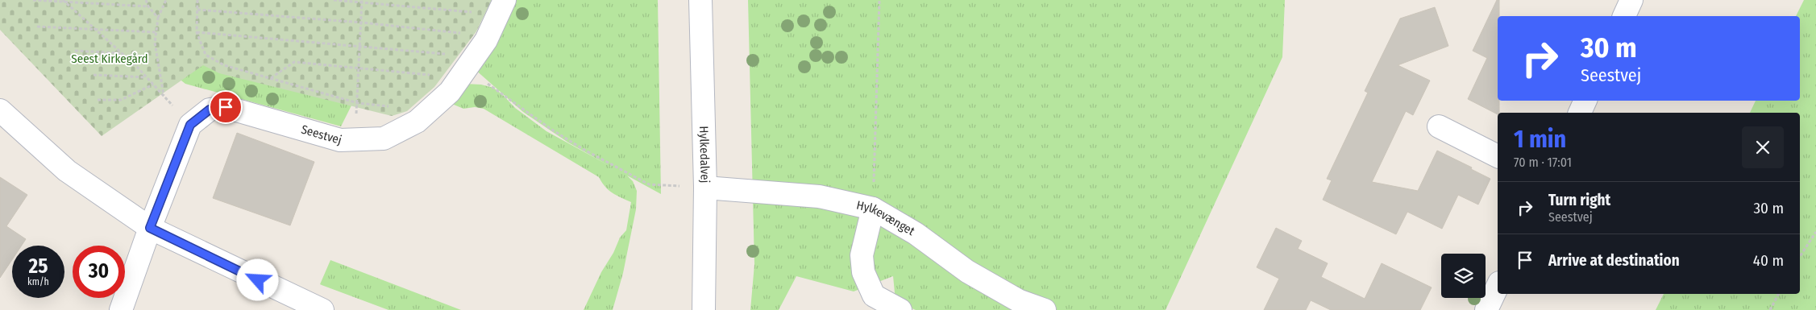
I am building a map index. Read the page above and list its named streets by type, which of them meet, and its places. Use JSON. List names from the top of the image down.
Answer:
{
  "streets": {
    "street": ["Seestvej", "Hylkedalvej", "Hylkevænget"]
  },
  "crossings": [
    ["Hylkedalvej", "Hylkevænget"]
  ],
  "parks": ["Seest Kirkegård"],
  "page": {
    "turn": ["30 m", "Seestvej"],
    "heading": ["1 min", "70 m · 17:01"],
    "list": [
      {
        "name": "Turn right",
        "note": "Seestvej",
        "value": "30 m"
      },
      {
        "name": "Arrive at destination",
        "value": "40 m"
      }
    ],
    "speed": "25 km/h",
    "limit": "30"
  }
}
